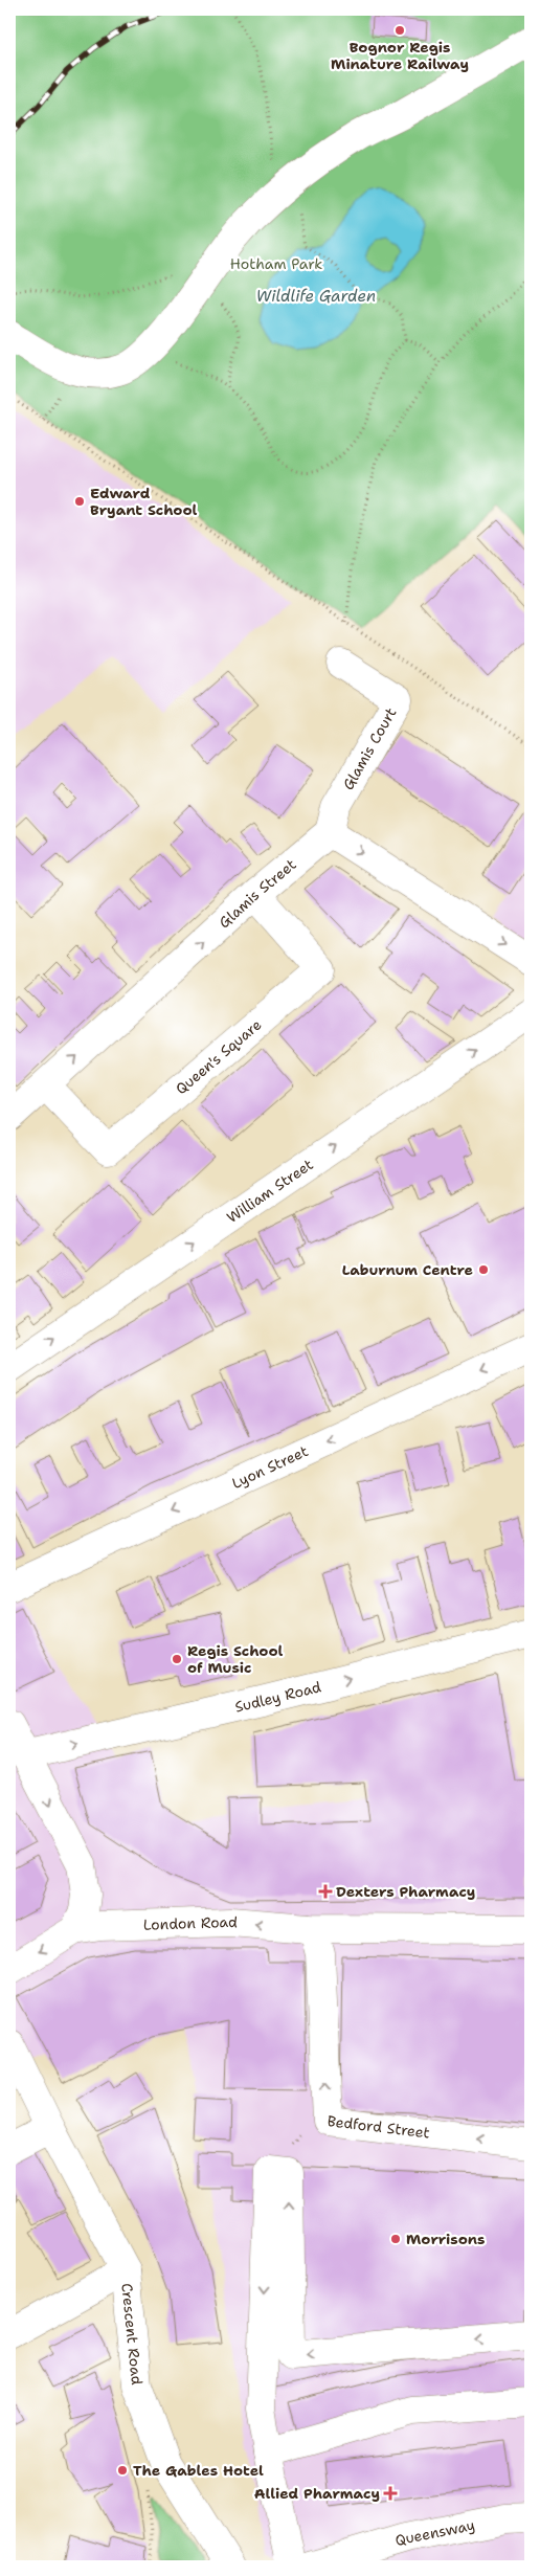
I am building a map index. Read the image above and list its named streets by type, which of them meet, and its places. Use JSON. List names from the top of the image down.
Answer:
{
  "streets": {
    "street": [
      "Glamis Court",
      "Glamis Street",
      "Queen's Square",
      "William Street",
      "Lyon Street",
      "Sudley Road",
      "London Road",
      "Bedford Street",
      "Crescent Road",
      "Queensway"
    ]
  },
  "crossings": [
    ["Glamis Court", "Glamis Street"],
    ["Glamis Street", "Queen's Square"],
    ["London Road", "Bedford Street"]
  ],
  "one_way": [
    "Glamis Street",
    "William Street",
    "Lyon Street",
    "Sudley Road",
    "London Road"
  ],
  "water": ["Wildlife Garden"],
  "parks": ["Hotham Park"],
  "places": {
    "other": [
      "Bognor Regis Minature Railway",
      "Edward Bryant School",
      "Laburnum Centre",
      "Regis School of Music",
      "Morrisons",
      "The Gables Hotel"
    ],
    "health": ["Dexters Pharmacy", "Allied Pharmacy"]
  }
}
